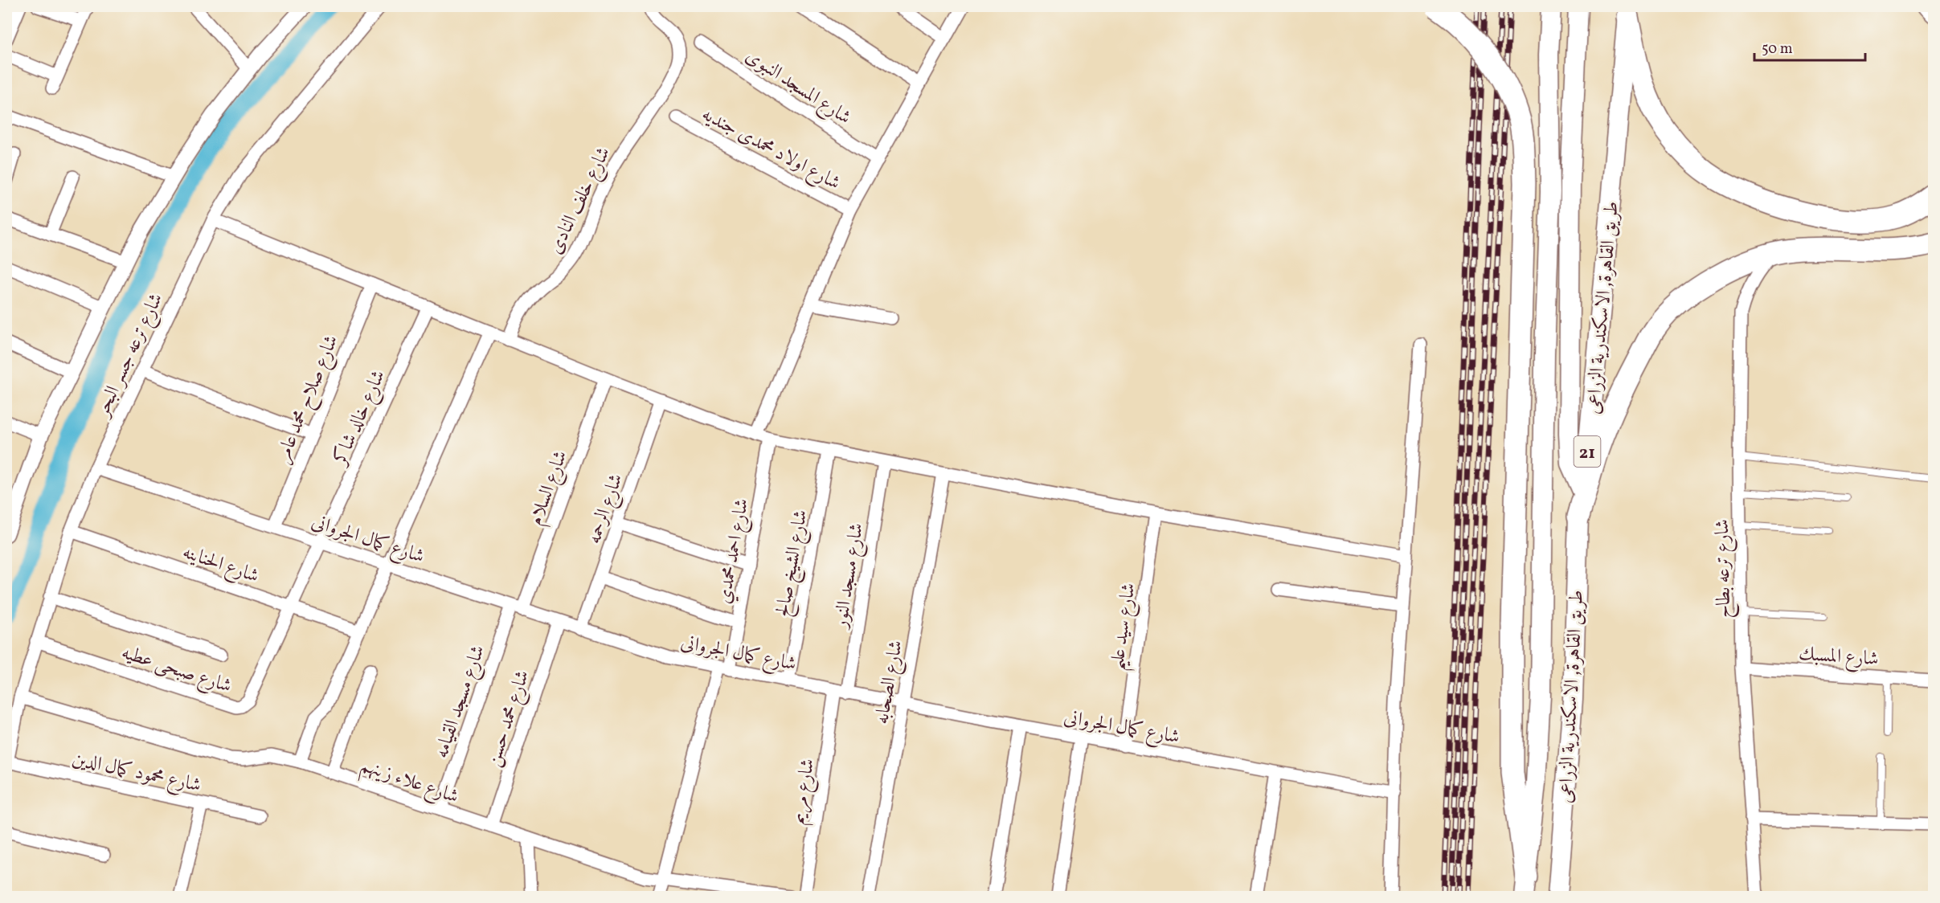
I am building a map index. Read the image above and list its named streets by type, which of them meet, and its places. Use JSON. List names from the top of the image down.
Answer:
{
  "streets": {
    "highway": ["طريق القاهرة, الاسكندرية الزراعى", "21"],
    "street": [
      "شارع المسجد النبوى",
      "شارع اولاد محمدى جنديه",
      "شارع خلف النادى",
      "شارع ترعه جسر البحر",
      "شارع صلاح محمد عامر",
      "شارع خالد شاكر",
      "شارع السلام",
      "شارع الرحمه",
      "شارع كمال الجروانى",
      "شارع احمد محمدي",
      "شارع الحناينه",
      "شارع الشيخ صالح",
      "شارع ترعه بطاح",
      "شارع مسجد النور",
      "شارع سيد عليم",
      "شارع المسبك",
      "شارع صبحى عطيه",
      "شارع الصحابه",
      "شارع مسجد القيامه",
      "شارع محمد حسن",
      "شارع محمود كمال الدين",
      "شارع علاء زينهم",
      "شارع مريم"
    ]
  },
  "crossings": [
    ["شارع ترعه جسر البحر", "شارع كمال الجروانى"],
    ["شارع ترعه جسر البحر", "شارع الحناينه"],
    ["شارع ترعه جسر البحر", "شارع صبحى عطيه"],
    ["شارع ترعه جسر البحر", "شارع محمود كمال الدين"],
    ["شارع ترعه جسر البحر", "شارع علاء زينهم"],
    ["شارع صلاح محمد عامر", "شارع كمال الجروانى"],
    ["شارع خالد شاكر", "شارع كمال الجروانى"],
    ["شارع خالد شاكر", "شارع صبحى عطيه"],
    ["شارع السلام", "شارع كمال الجروانى"],
    ["شارع السلام", "شارع مسجد القيامه"],
    ["شارع الرحمه", "شارع كمال الجروانى"],
    ["شارع كمال الجروانى", "شارع احمد محمدي"],
    ["شارع كمال الجروانى", "شارع الشيخ صالح"],
    ["شارع كمال الجروانى", "شارع مسجد النور"],
    ["شارع كمال الجروانى", "شارع سيد عليم"],
    ["شارع كمال الجروانى", "شارع صبحى عطيه"],
    ["شارع كمال الجروانى", "شارع الصحابه"],
    ["شارع كمال الجروانى", "شارع مسجد القيامه"],
    ["شارع كمال الجروانى", "شارع محمد حسن"],
    ["شارع كمال الجروانى", "شارع مريم"],
    ["شارع الحناينه", "شارع صبحى عطيه"],
    ["شارع ترعه بطاح", "شارع المسبك"],
    ["شارع مسجد القيامه", "شارع علاء زينهم"],
    ["شارع محمد حسن", "شارع علاء زينهم"]
  ],
  "scale_bar": "50 m"
}
